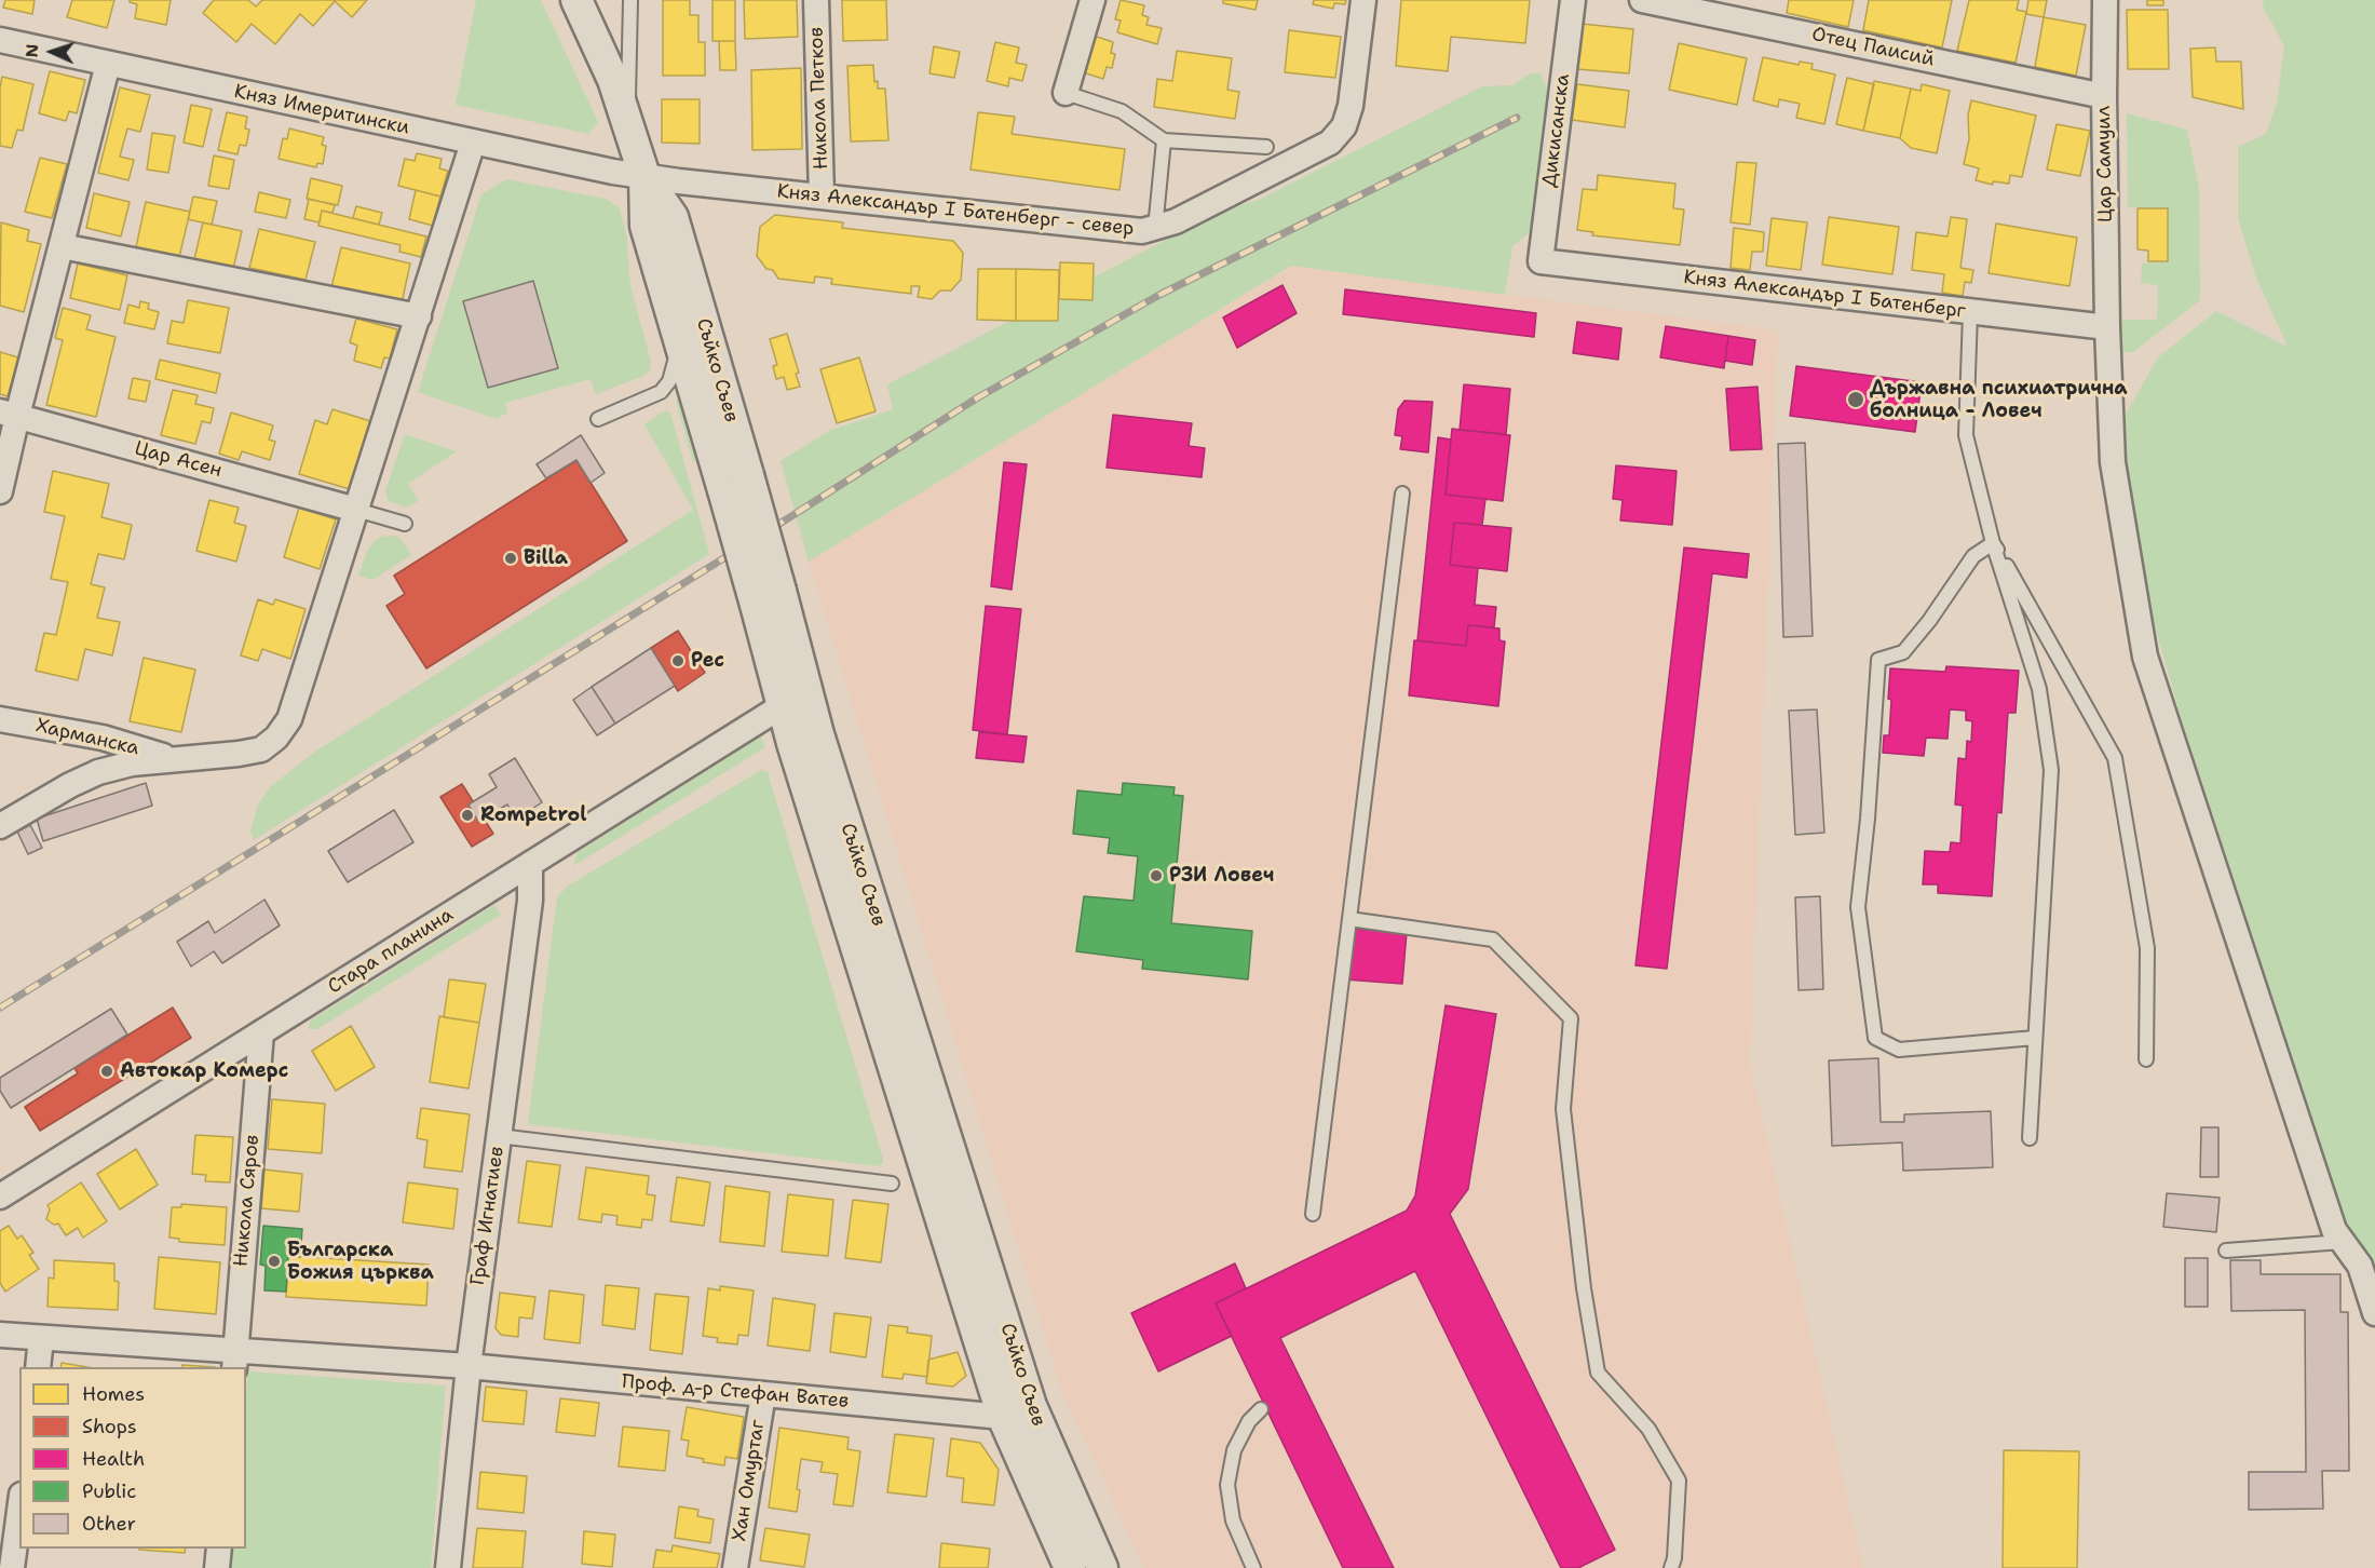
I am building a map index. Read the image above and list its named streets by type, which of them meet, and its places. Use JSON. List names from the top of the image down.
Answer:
{
  "streets": {
    "street": [
      "Отец Паисий",
      "Никола Петков",
      "Княз Имеритински",
      "Дикисанска",
      "Цар Самуил",
      "Княз Александър I Батенберг - север",
      "Княз Александър I Батенберг",
      "Съйко Съев",
      "Цар Асен",
      "Харманска",
      "Стара планина",
      "Никола Сяров",
      "Граф Игнатиев",
      "Проф. д-р Стефан Ватев",
      "Хан Омуртаг"
    ]
  },
  "crossings": [
    ["Отец Паисий", "Цар Самуил"],
    ["Никола Петков", "Княз Александър I Батенберг - север"],
    ["Княз Имеритински", "Княз Александър I Батенберг - север"],
    ["Княз Имеритински", "Съйко Съев"],
    ["Дикисанска", "Княз Александър I Батенберг"],
    ["Цар Самуил", "Княз Александър I Батенберг"],
    ["Княз Александър I Батенберг - север", "Съйко Съев"],
    ["Съйко Съев", "Стара планина"],
    ["Съйко Съев", "Проф. д-р Стефан Ватев"],
    ["Стара планина", "Никола Сяров"],
    ["Стара планина", "Граф Игнатиев"],
    ["Никола Сяров", "Проф. д-р Стефан Ватев"],
    ["Граф Игнатиев", "Проф. д-р Стефан Ватев"],
    ["Проф. д-р Стефан Ватев", "Хан Омуртаг"]
  ],
  "places": [
    "Държавна психиатрична болница - Ловеч",
    "Billa",
    "Рес",
    "Rompetrol",
    "РЗИ Ловеч",
    "Автокар Комерс",
    "Българска Божия църква"
  ],
  "legend": [
    "Homes",
    "Shops",
    "Health",
    "Public",
    "Other"
  ],
  "north": "left"
}
